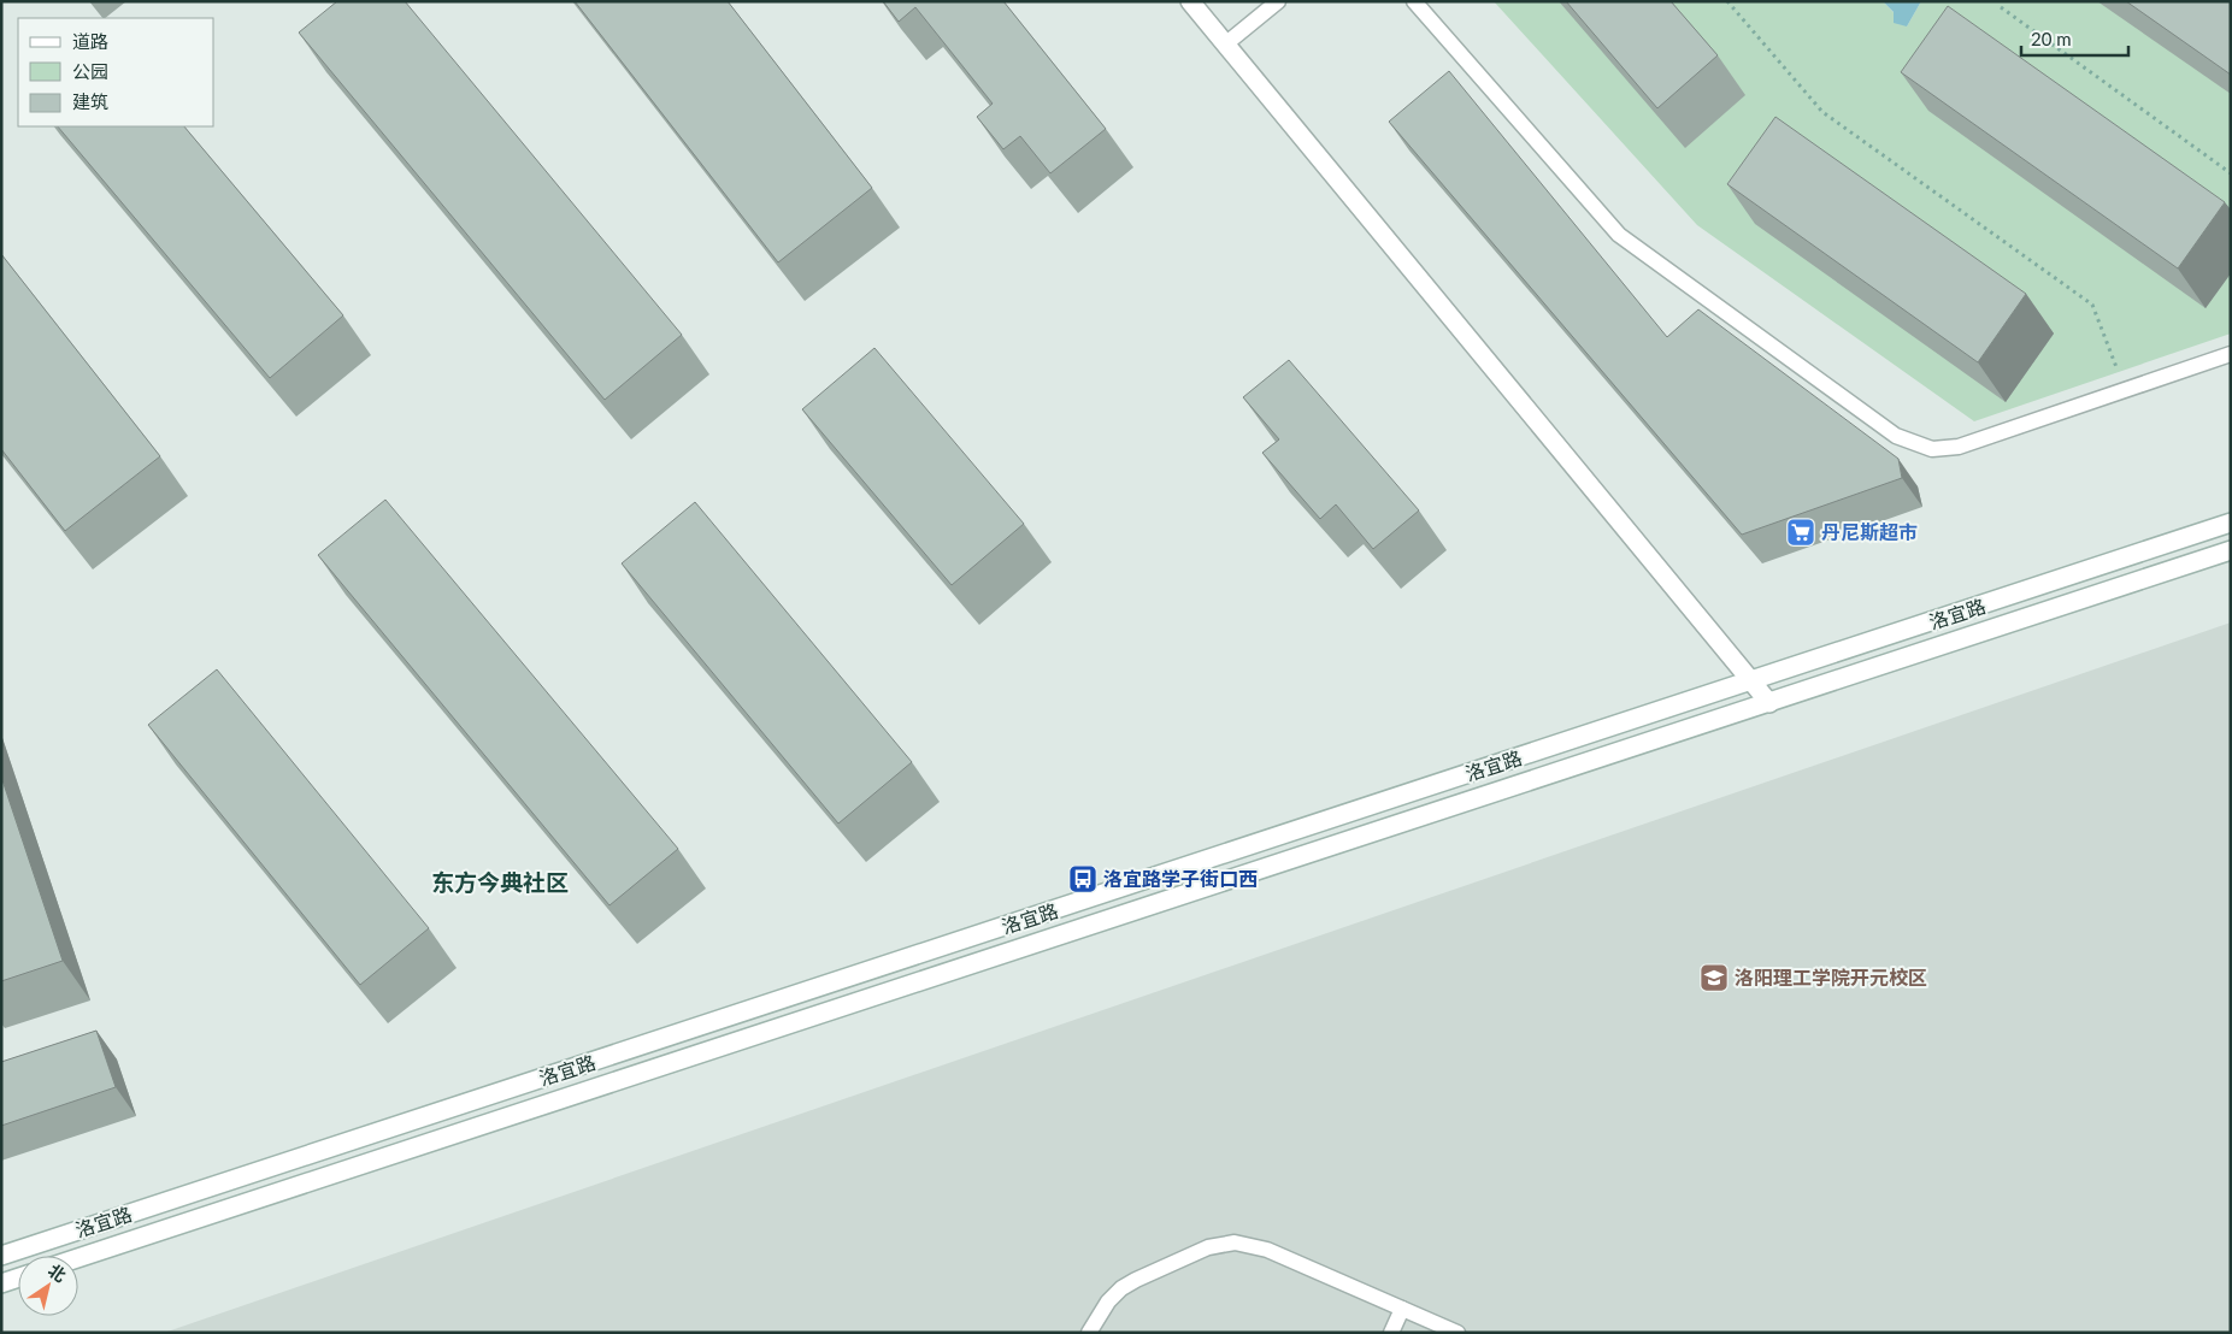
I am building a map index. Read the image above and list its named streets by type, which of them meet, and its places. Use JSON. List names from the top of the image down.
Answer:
{
  "streets": {
    "street": ["洛宜路"]
  },
  "districts": ["东方今典社区"],
  "places": {
    "supermarket": ["丹尼斯超市"],
    "bus stop": ["洛宜路学子街口西"],
    "school or university": ["洛阳理工学院开元校区"]
  },
  "legend": ["道路", "公园", "建筑"],
  "scale_bar": "20 m",
  "north": "top right"
}
